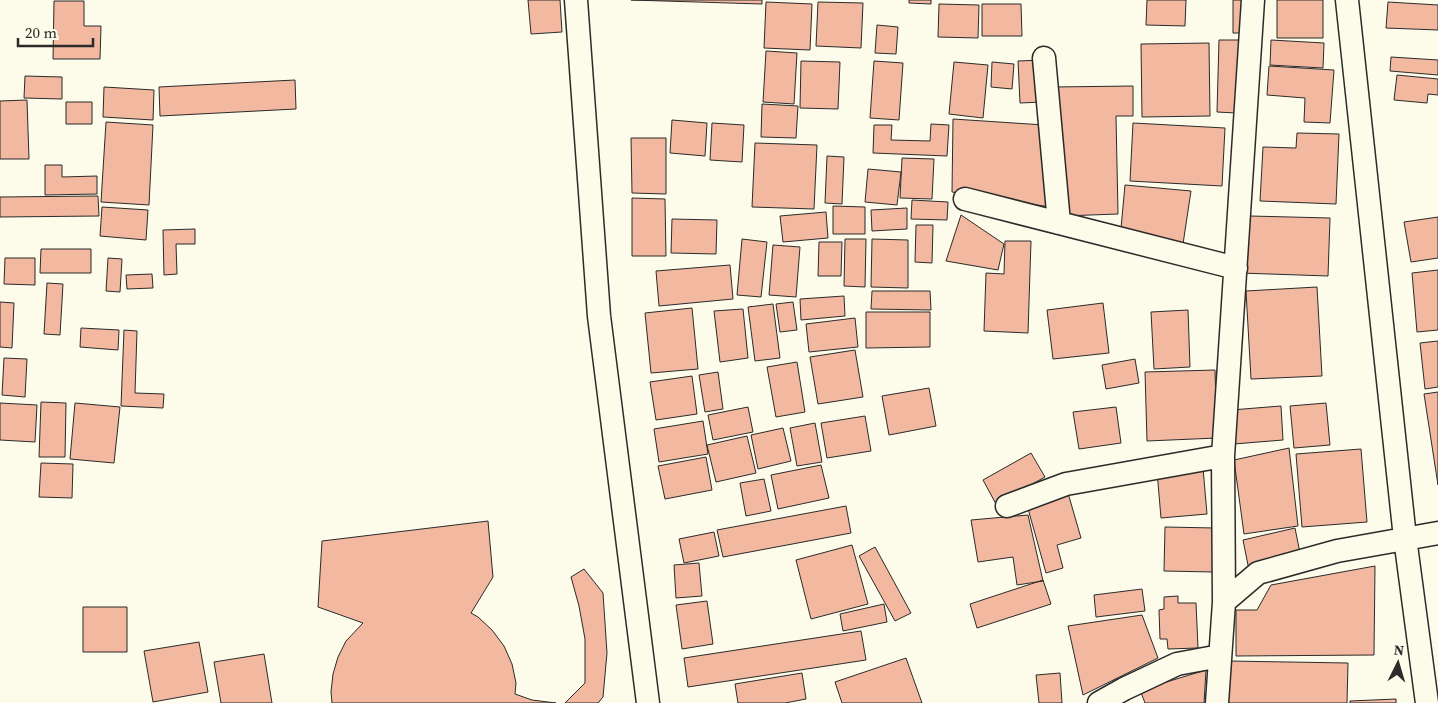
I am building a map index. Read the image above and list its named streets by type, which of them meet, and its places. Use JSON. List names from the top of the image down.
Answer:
{
  "scale_bar": "20 m",
  "north": "top"
}
